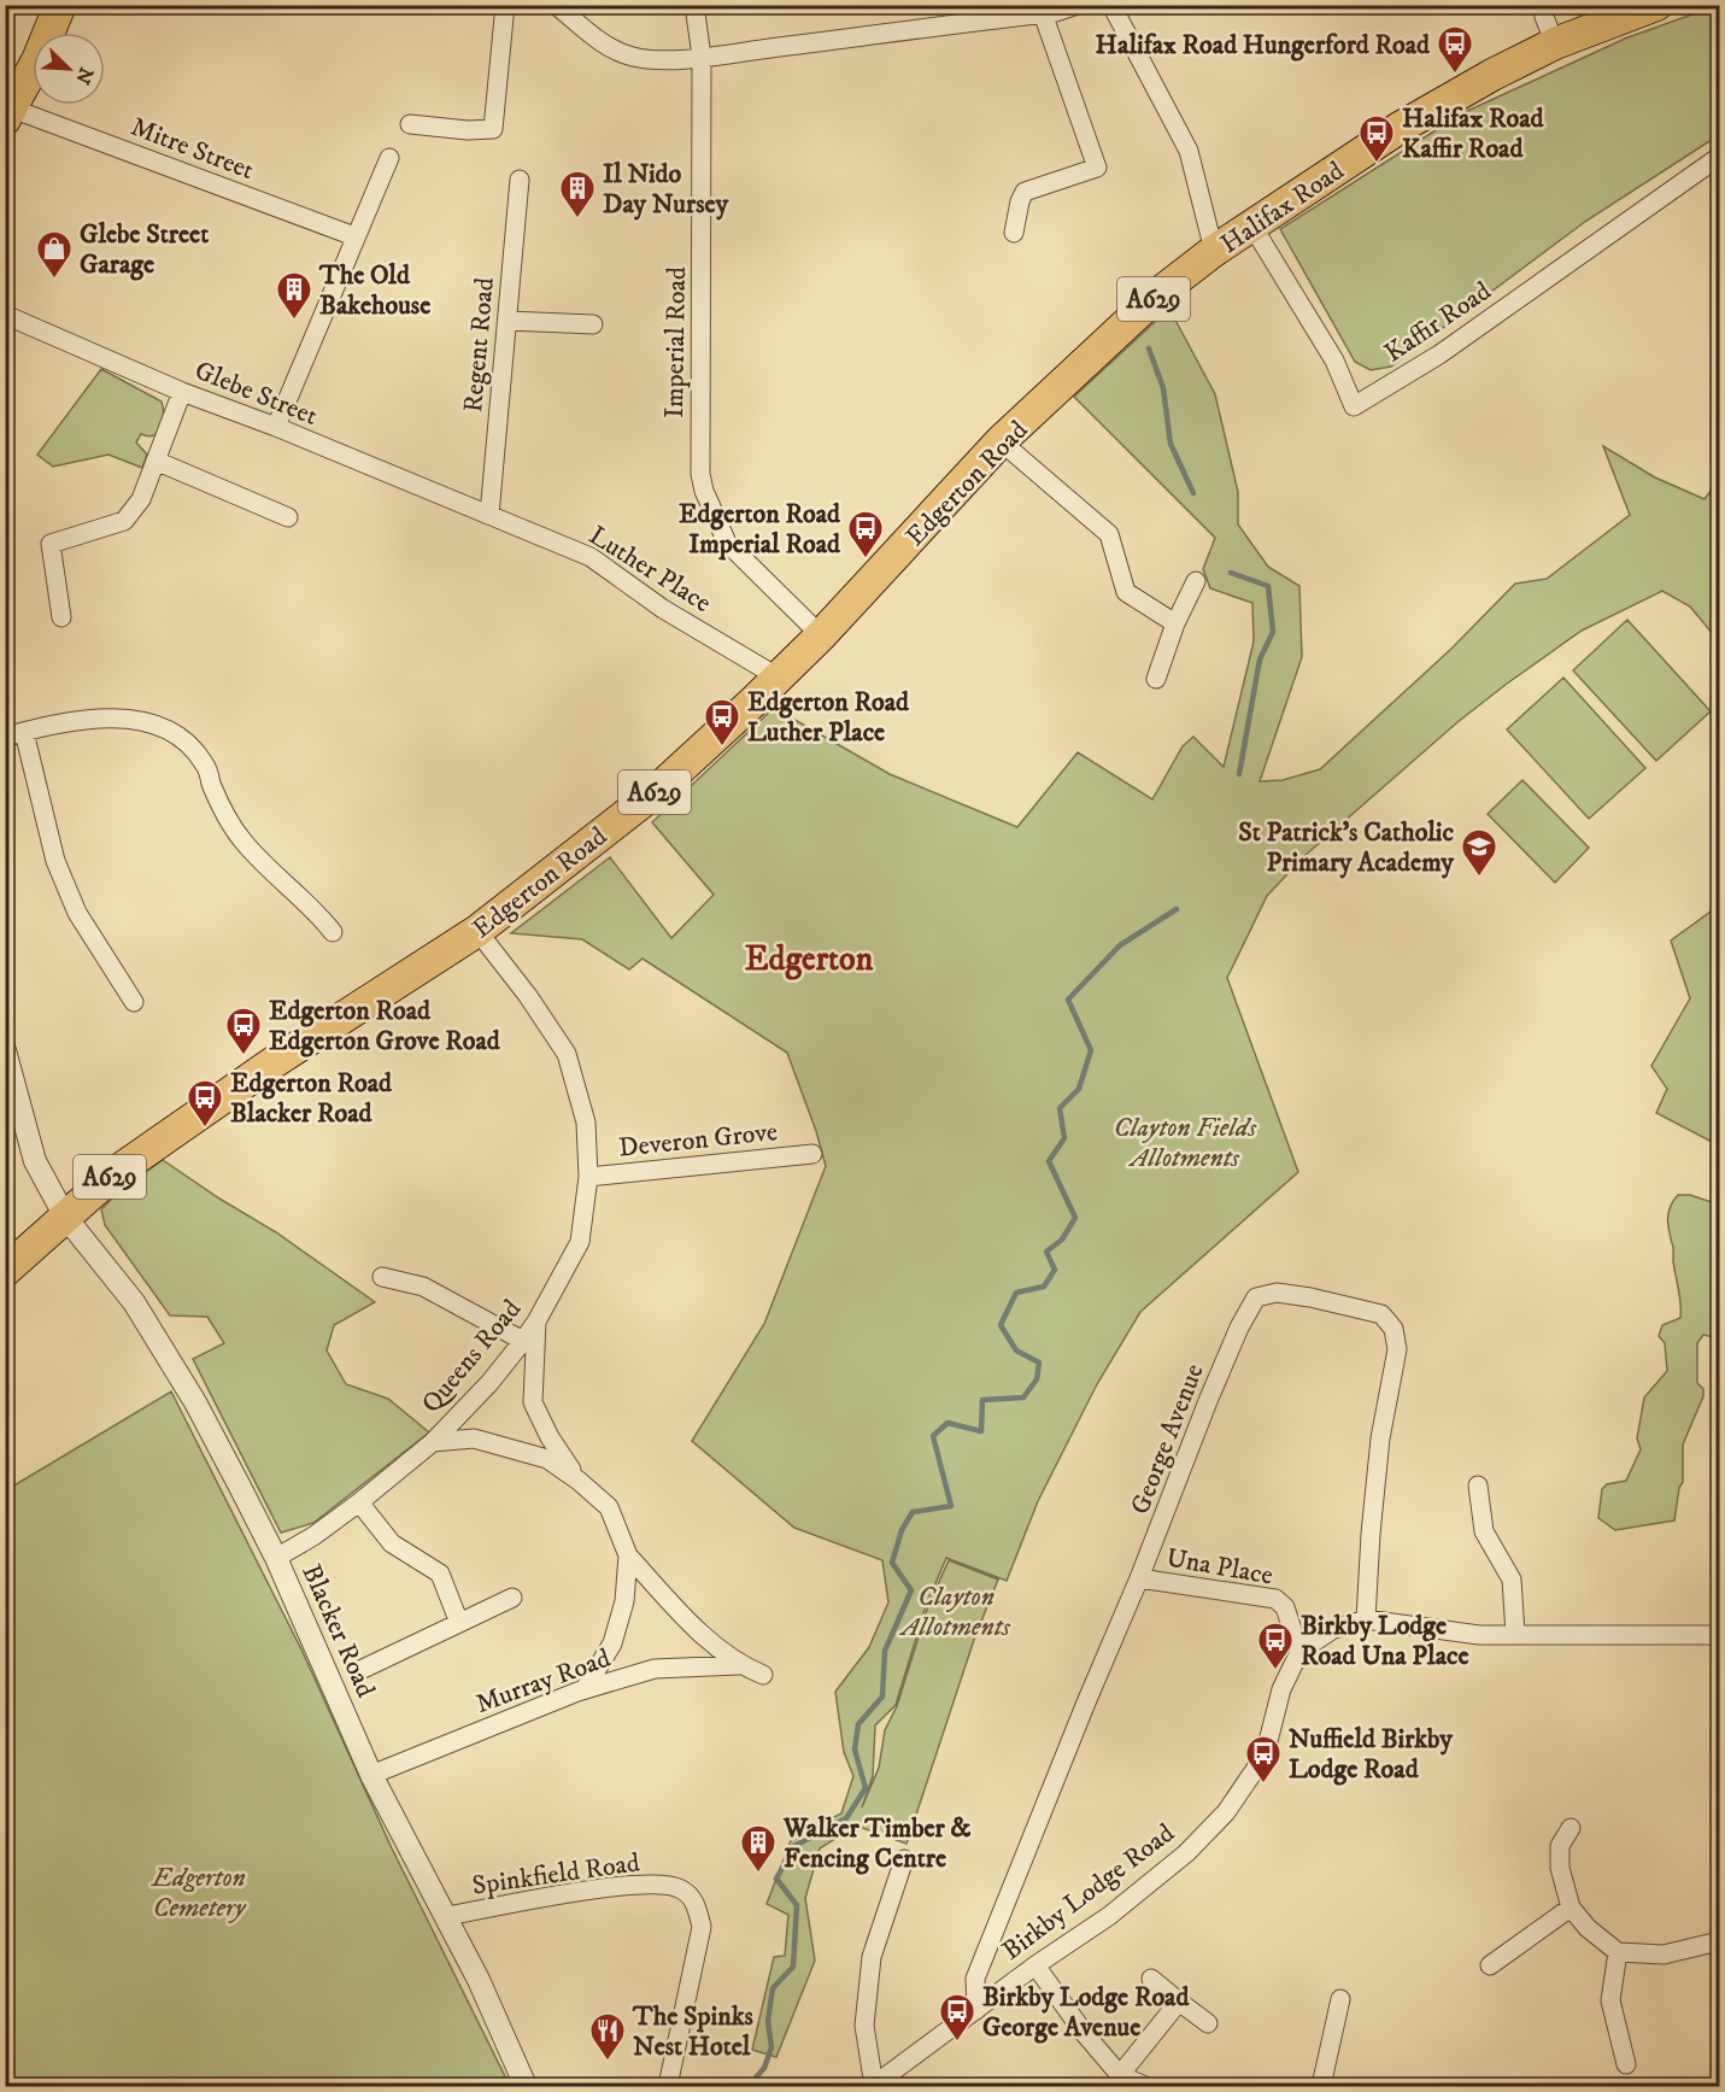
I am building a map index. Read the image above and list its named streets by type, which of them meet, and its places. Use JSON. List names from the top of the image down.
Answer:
{
  "streets": {
    "highway": ["Halifax Road", "A629", "Edgerton Road"],
    "street": [
      "Mitre Street",
      "Kaffir Road",
      "Imperial Road",
      "Regent Road",
      "Glebe Street",
      "Luther Place",
      "Deveron Grove",
      "Queens Road",
      "George Avenue",
      "Una Place",
      "Blacker Road",
      "Murray Road",
      "Spinkfield Road",
      "Birkby Lodge Road"
    ]
  },
  "crossings": [
    ["Halifax Road", "Kaffir Road"],
    ["Halifax Road", "Edgerton Road"],
    ["A629", "Edgerton Road"],
    ["A629", "Blacker Road"],
    ["Imperial Road", "Edgerton Road"],
    ["Regent Road", "Glebe Street"],
    ["Regent Road", "Luther Place"],
    ["Glebe Street", "Luther Place"],
    ["Edgerton Road", "Luther Place"],
    ["Edgerton Road", "Queens Road"],
    ["Edgerton Road", "Blacker Road"],
    ["Deveron Grove", "Queens Road"],
    ["Queens Road", "Blacker Road"],
    ["George Avenue", "Una Place"],
    ["George Avenue", "Birkby Lodge Road"],
    ["Una Place", "Birkby Lodge Road"],
    ["Blacker Road", "Murray Road"],
    ["Blacker Road", "Spinkfield Road"]
  ],
  "districts": ["Edgerton"],
  "parks": ["Clayton Fields Allotments", "Clayton Allotments", "Edgerton Cemetery"],
  "places": {
    "bus stop": [
      "Halifax Road Hungerford Road",
      "Halifax Road Kaffir Road",
      "Edgerton Road Imperial Road",
      "Edgerton Road Luther Place",
      "Edgerton Road Edgerton Grove Road",
      "Edgerton Road Blacker Road",
      "Birkby Lodge Road Una Place",
      "Nuffield Birkby Lodge Road",
      "Birkby Lodge Road George Avenue"
    ],
    "building": ["Il Nido Day Nursey", "The Old Bakehouse", "Walker Timber & Fencing Centre"],
    "shop": ["Glebe Street Garage"],
    "school or university": ["St Patrick's Catholic Primary Academy"],
    "restaurant": ["The Spinks Nest Hotel"]
  },
  "north": "bottom right"
}
